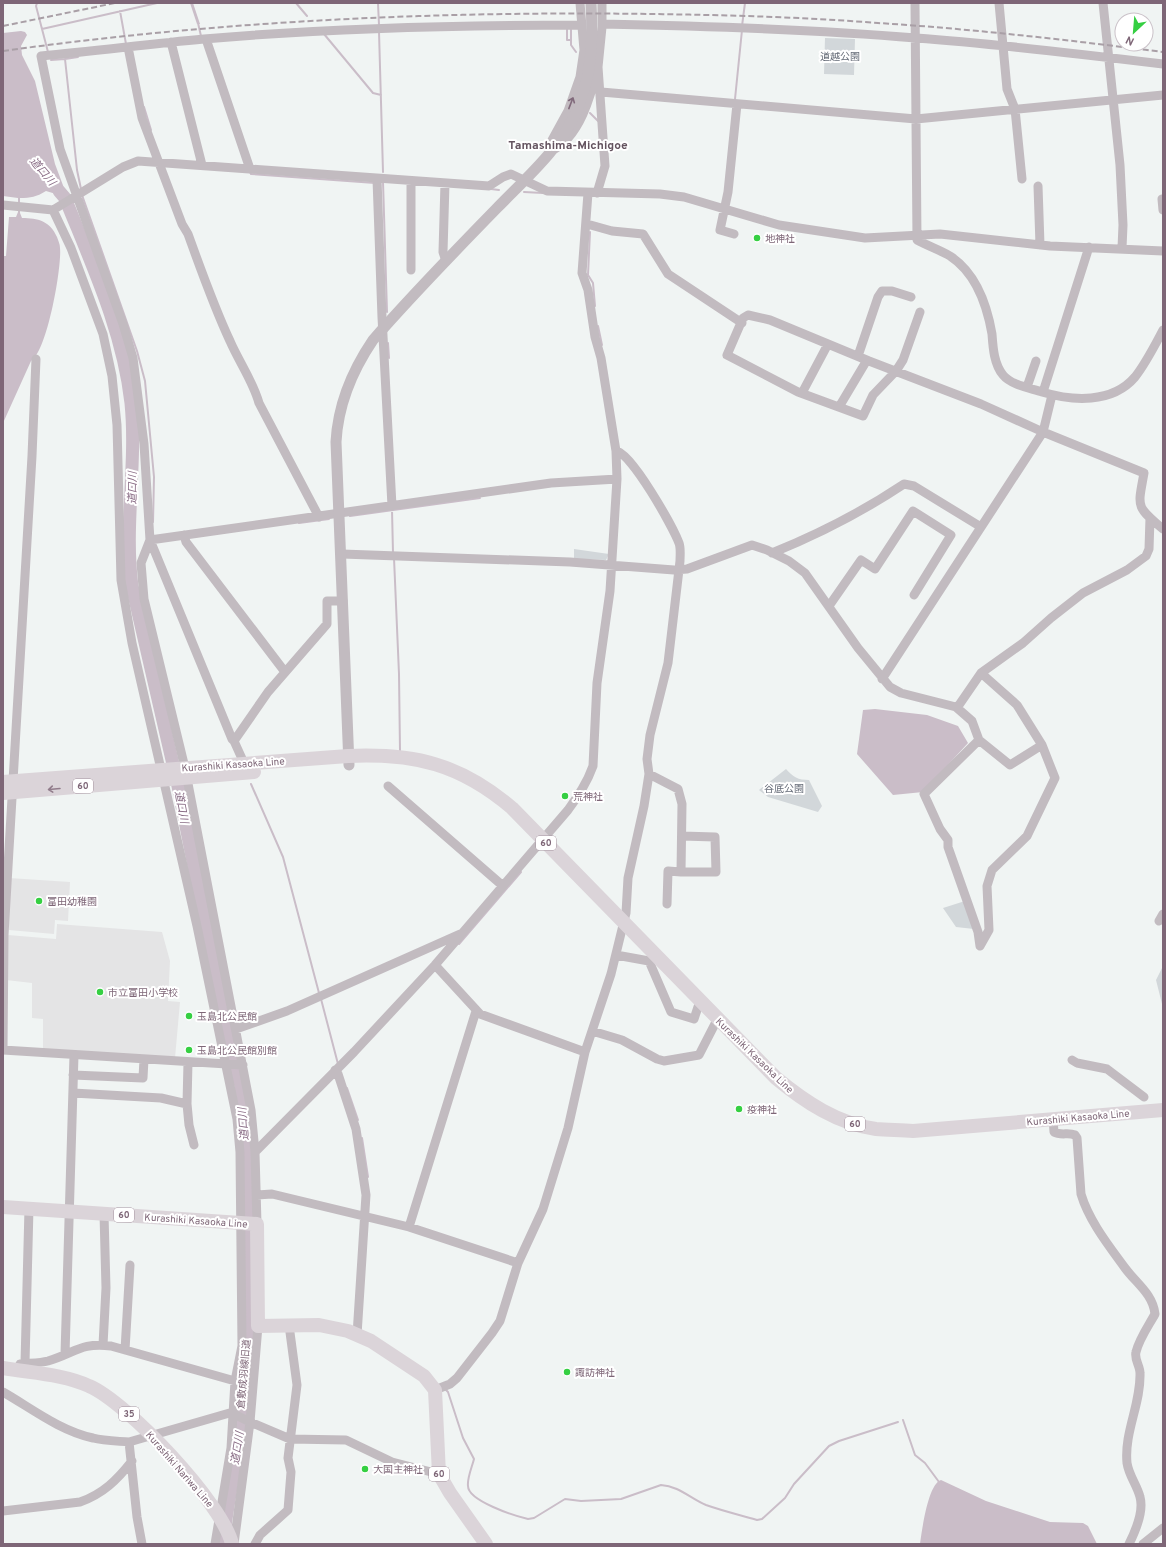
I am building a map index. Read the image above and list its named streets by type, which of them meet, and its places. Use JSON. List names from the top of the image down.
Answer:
{
  "streets": {
    "main road": [
      "Kurashiki Kasaoka Line",
      "60",
      "35",
      "Kurashiki Nariwa Line"
    ],
    "street": ["倉敷成羽線旧道"]
  },
  "crossings": [
    ["Kurashiki Kasaoka Line", "倉敷成羽線旧道"],
    ["倉敷成羽線旧道", "Kurashiki Nariwa Line"]
  ],
  "districts": ["Tamashima-Michigoe"],
  "water": ["道口川"],
  "parks": ["道越公園", "谷底公園"],
  "places": [
    "地神社",
    "荒神社",
    "富田幼稚園",
    "市立富田小学校",
    "玉島北公民館",
    "玉島北公民館別館",
    "疫神社",
    "諏訪神社",
    "大国主神社"
  ],
  "north": "bottom left"
}
